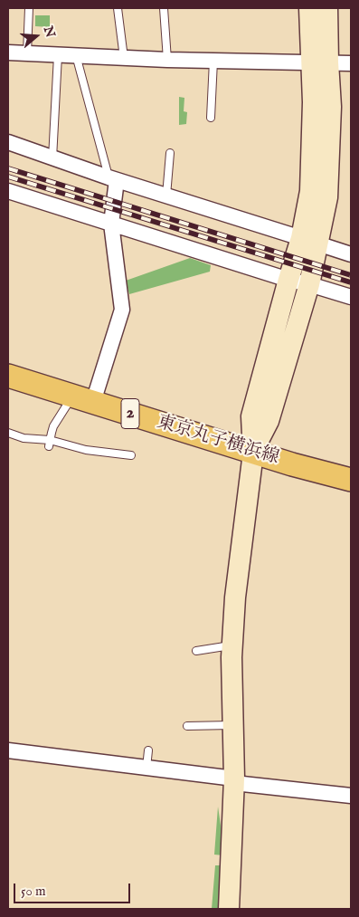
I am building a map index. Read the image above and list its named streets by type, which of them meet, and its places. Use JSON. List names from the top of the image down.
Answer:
{
  "streets": {
    "main road": ["2", "東京丸子横浜線"]
  },
  "scale_bar": "50 m",
  "north": "right"
}
